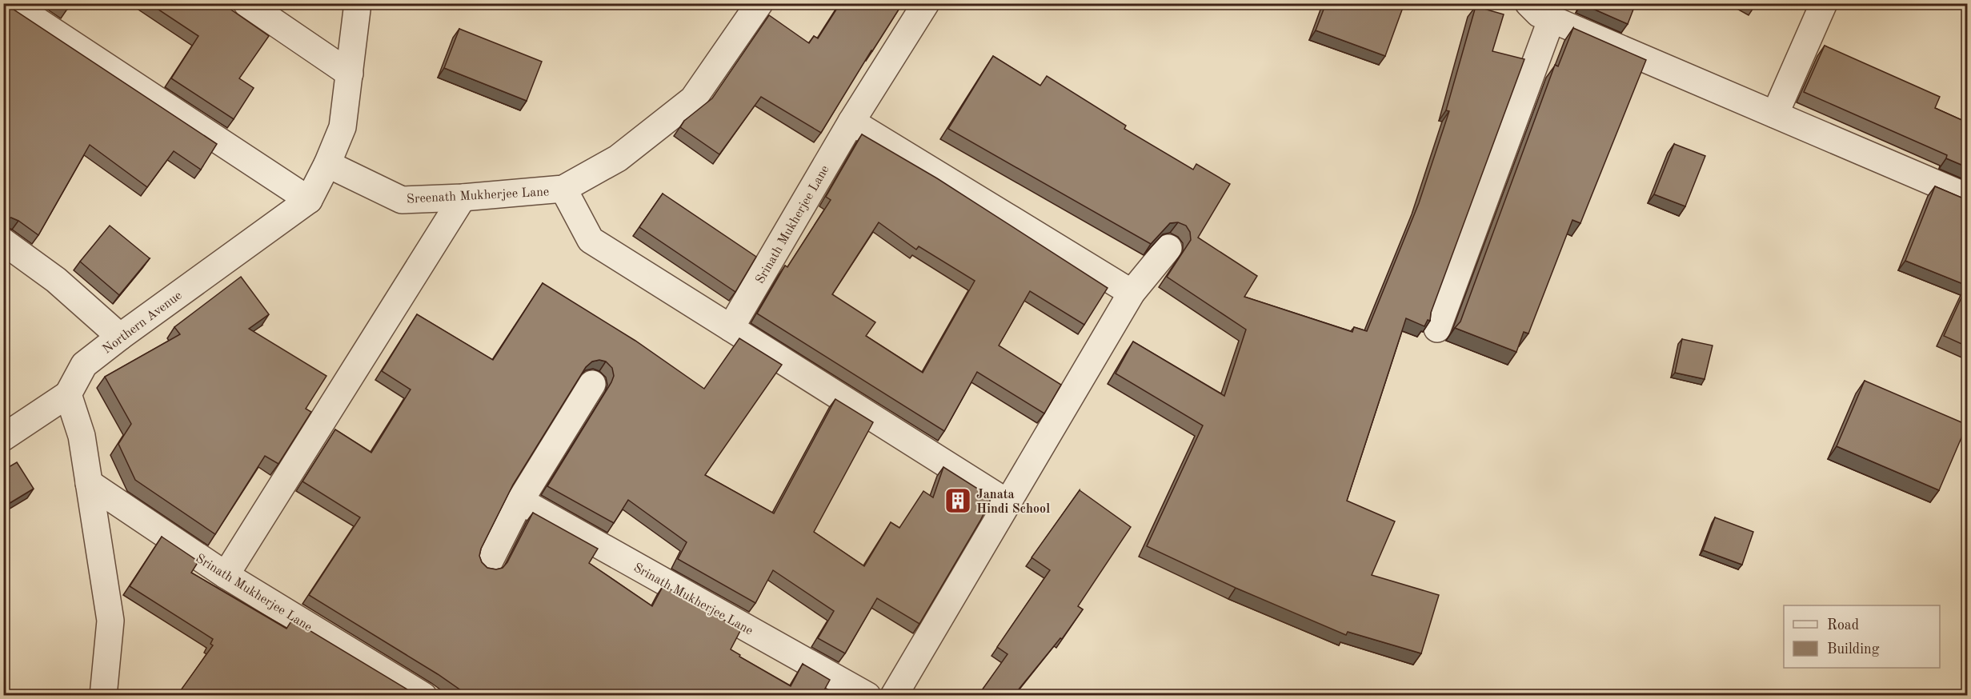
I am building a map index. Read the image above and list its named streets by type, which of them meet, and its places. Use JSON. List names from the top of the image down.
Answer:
{
  "streets": {
    "street": ["Sreenath Mukherjee Lane", "Srinath Mukherjee Lane", "Northern Avenue"]
  },
  "crossings": [
    ["Sreenath Mukherjee Lane", "Northern Avenue"]
  ],
  "places": {
    "building": ["Janata Hindi School"]
  },
  "legend": ["Road", "Building"]
}
